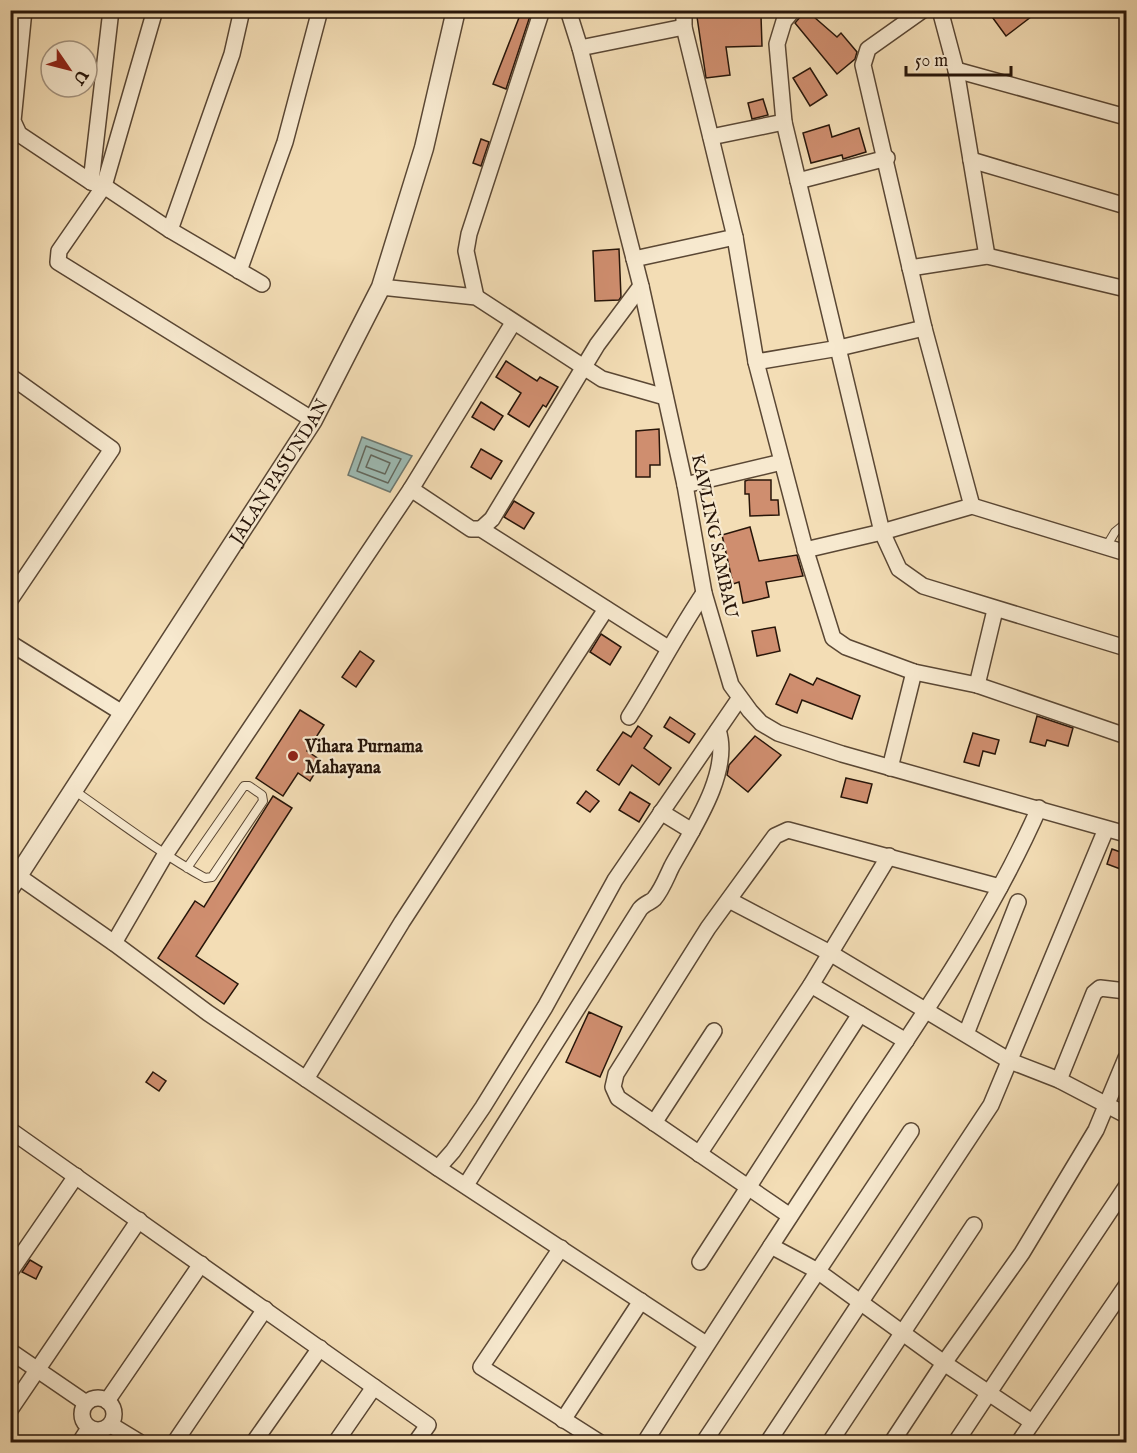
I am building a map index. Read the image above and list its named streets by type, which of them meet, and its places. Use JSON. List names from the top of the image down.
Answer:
{
  "streets": {
    "street": ["JALAN PASUNDAN", "KAVLING SAMBAU"]
  },
  "places": ["Vihara Purnama Mahayana"],
  "scale_bar": "50 m",
  "north": "bottom right"
}
